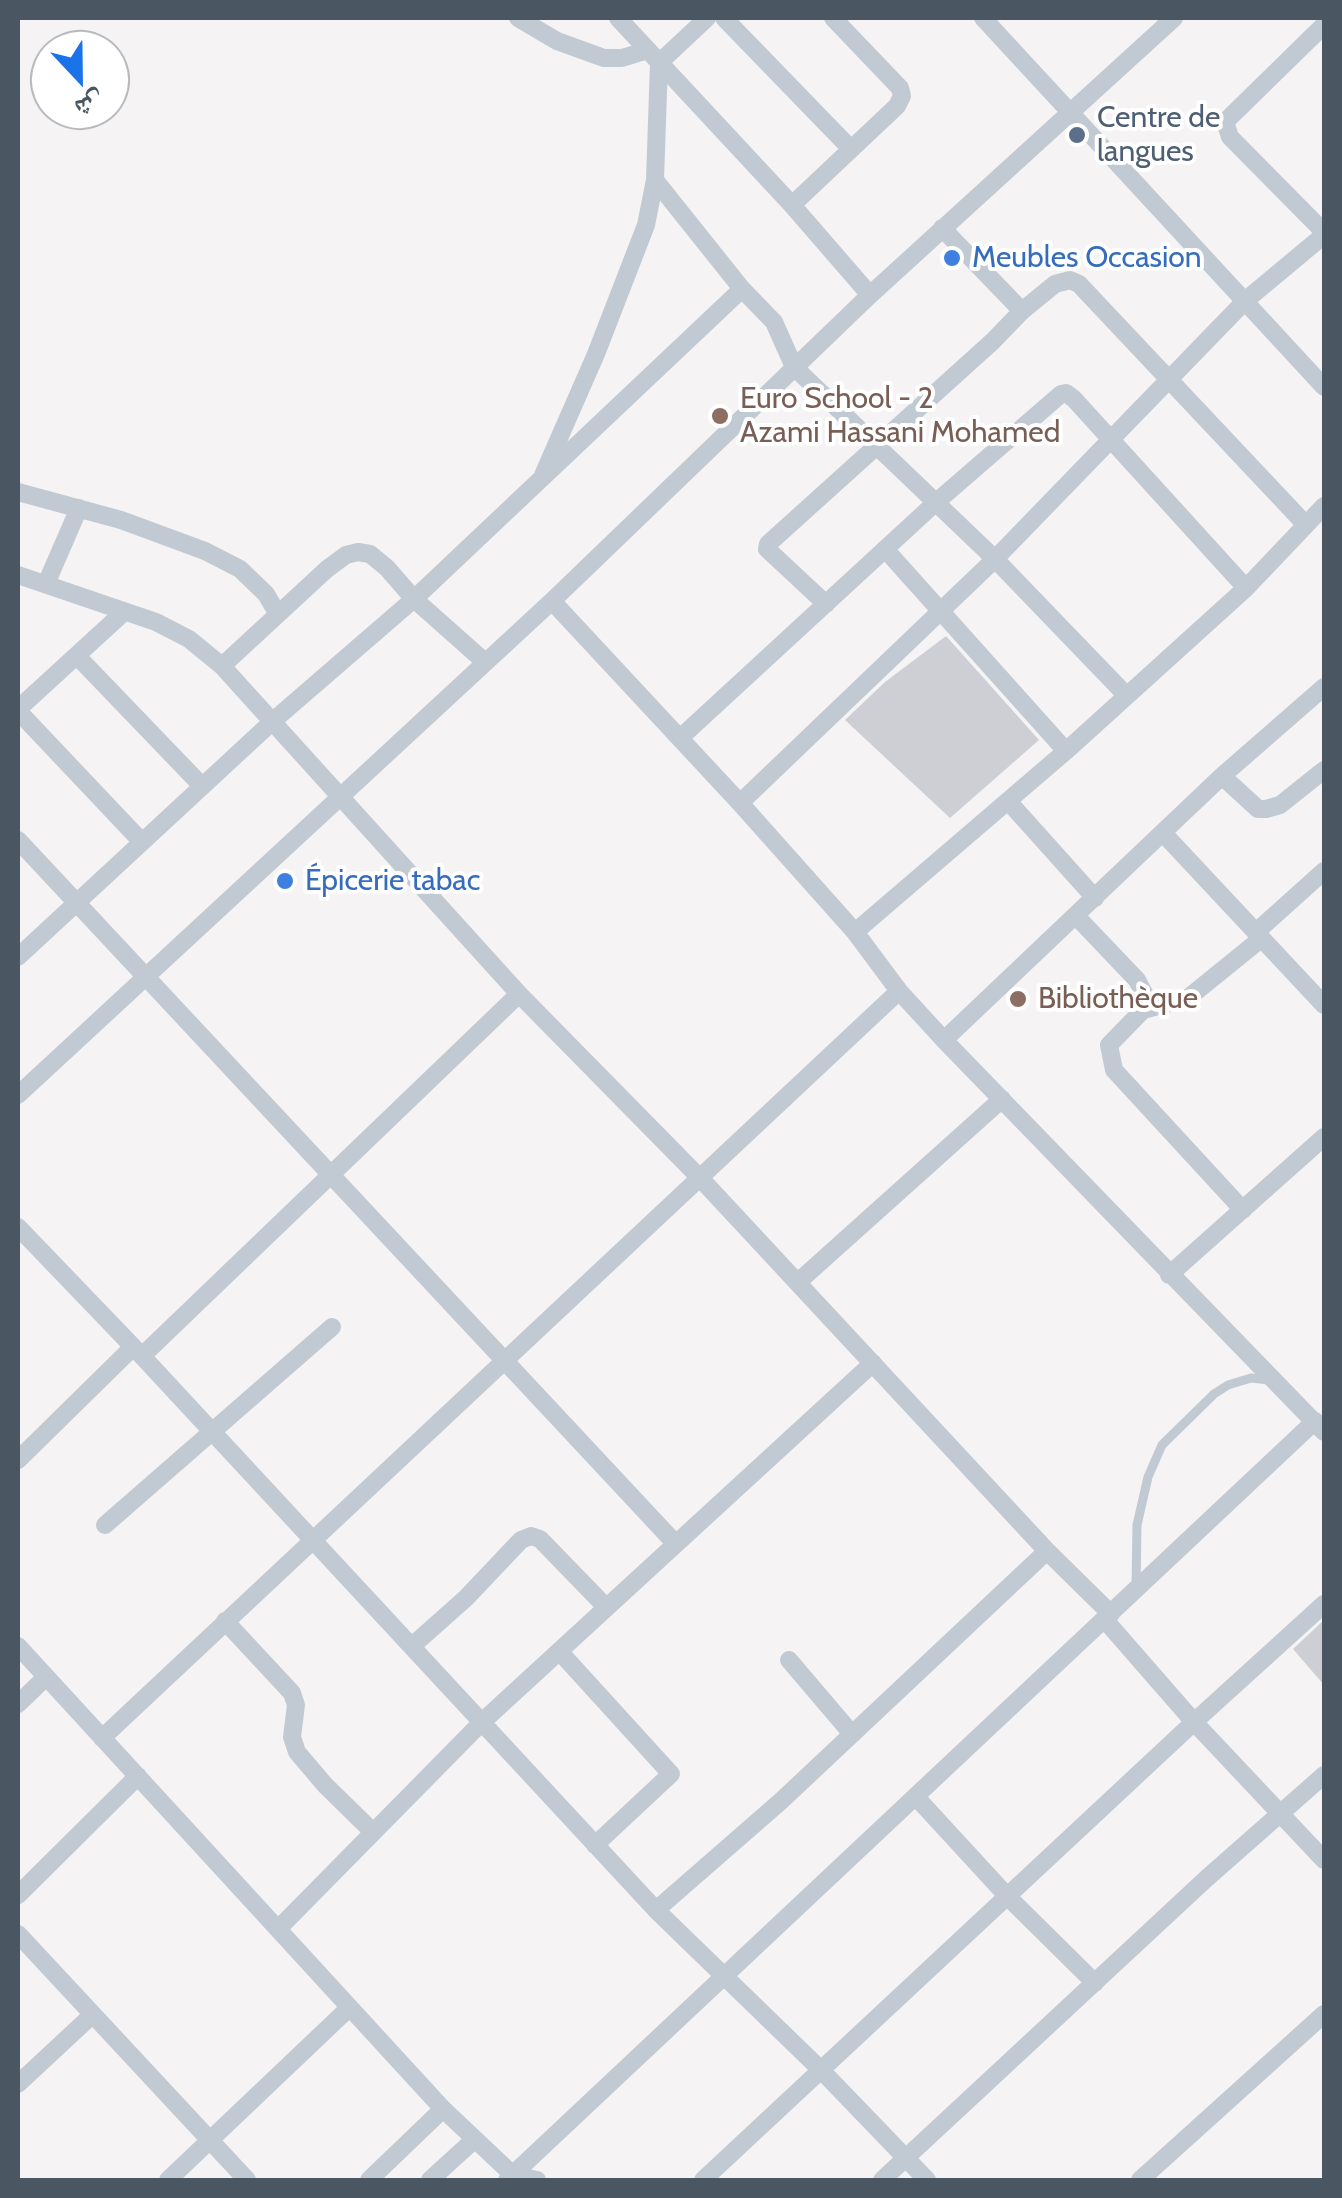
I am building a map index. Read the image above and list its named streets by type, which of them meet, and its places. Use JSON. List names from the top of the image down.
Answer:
{
  "places": [
    "Centre de langues",
    "Meubles Occasion",
    "Euro School - 2 Azami Hassani Mohamed",
    "Épicerie tabac",
    "Bibliothèque"
  ],
  "north": "bottom"
}
